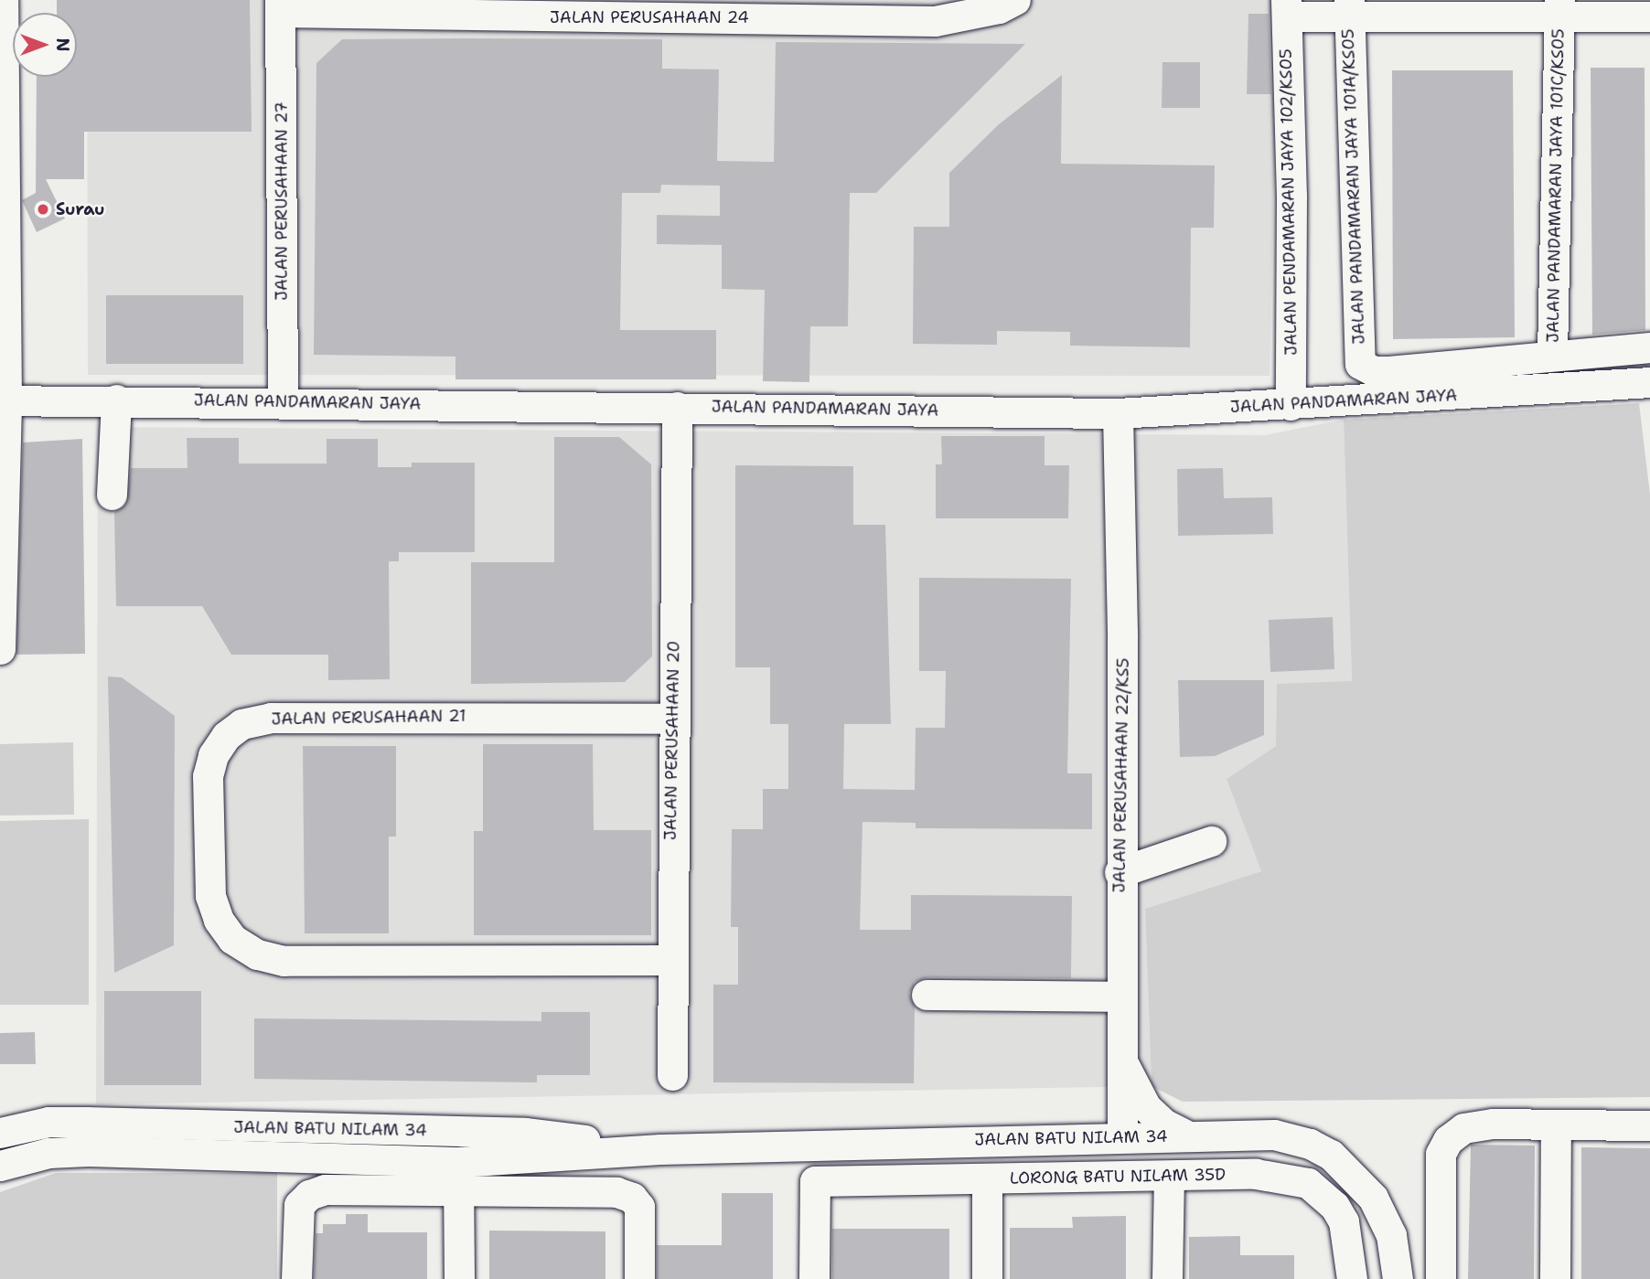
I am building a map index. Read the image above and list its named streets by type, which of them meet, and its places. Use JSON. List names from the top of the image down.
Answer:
{
  "streets": {
    "street": [
      "JALAN PERUSAHAAN 24",
      "JALAN PANDAMARAN JAYA 101C/KS05",
      "JALAN PANDAMARAN JAYA 101A/KS05",
      "JALAN PERUSAHAAN 27",
      "JALAN PENDAMARAN JAYA 102/KS05",
      "JALAN PANDAMARAN JAYA",
      "JALAN PERUSAHAAN 21",
      "JALAN PERUSAHAAN 20",
      "JALAN PERUSAHAAN 22/KS5",
      "JALAN BATU NILAM 34",
      "LORONG BATU NILAM 35D"
    ]
  },
  "crossings": [
    ["JALAN PERUSAHAAN 24", "JALAN PERUSAHAAN 27"],
    ["JALAN PANDAMARAN JAYA 101C/KS05", "JALAN PANDAMARAN JAYA 101A/KS05"],
    ["JALAN PANDAMARAN JAYA 101A/KS05", "JALAN PENDAMARAN JAYA 102/KS05"],
    ["JALAN PERUSAHAAN 27", "JALAN PANDAMARAN JAYA"],
    ["JALAN PENDAMARAN JAYA 102/KS05", "JALAN PANDAMARAN JAYA"],
    ["JALAN PANDAMARAN JAYA", "JALAN PERUSAHAAN 20"],
    ["JALAN PANDAMARAN JAYA", "JALAN PERUSAHAAN 22/KS5"],
    ["JALAN PERUSAHAAN 21", "JALAN PERUSAHAAN 20"],
    ["JALAN PERUSAHAAN 22/KS5", "JALAN BATU NILAM 34"]
  ],
  "places": ["Surau"],
  "north": "right"
}
